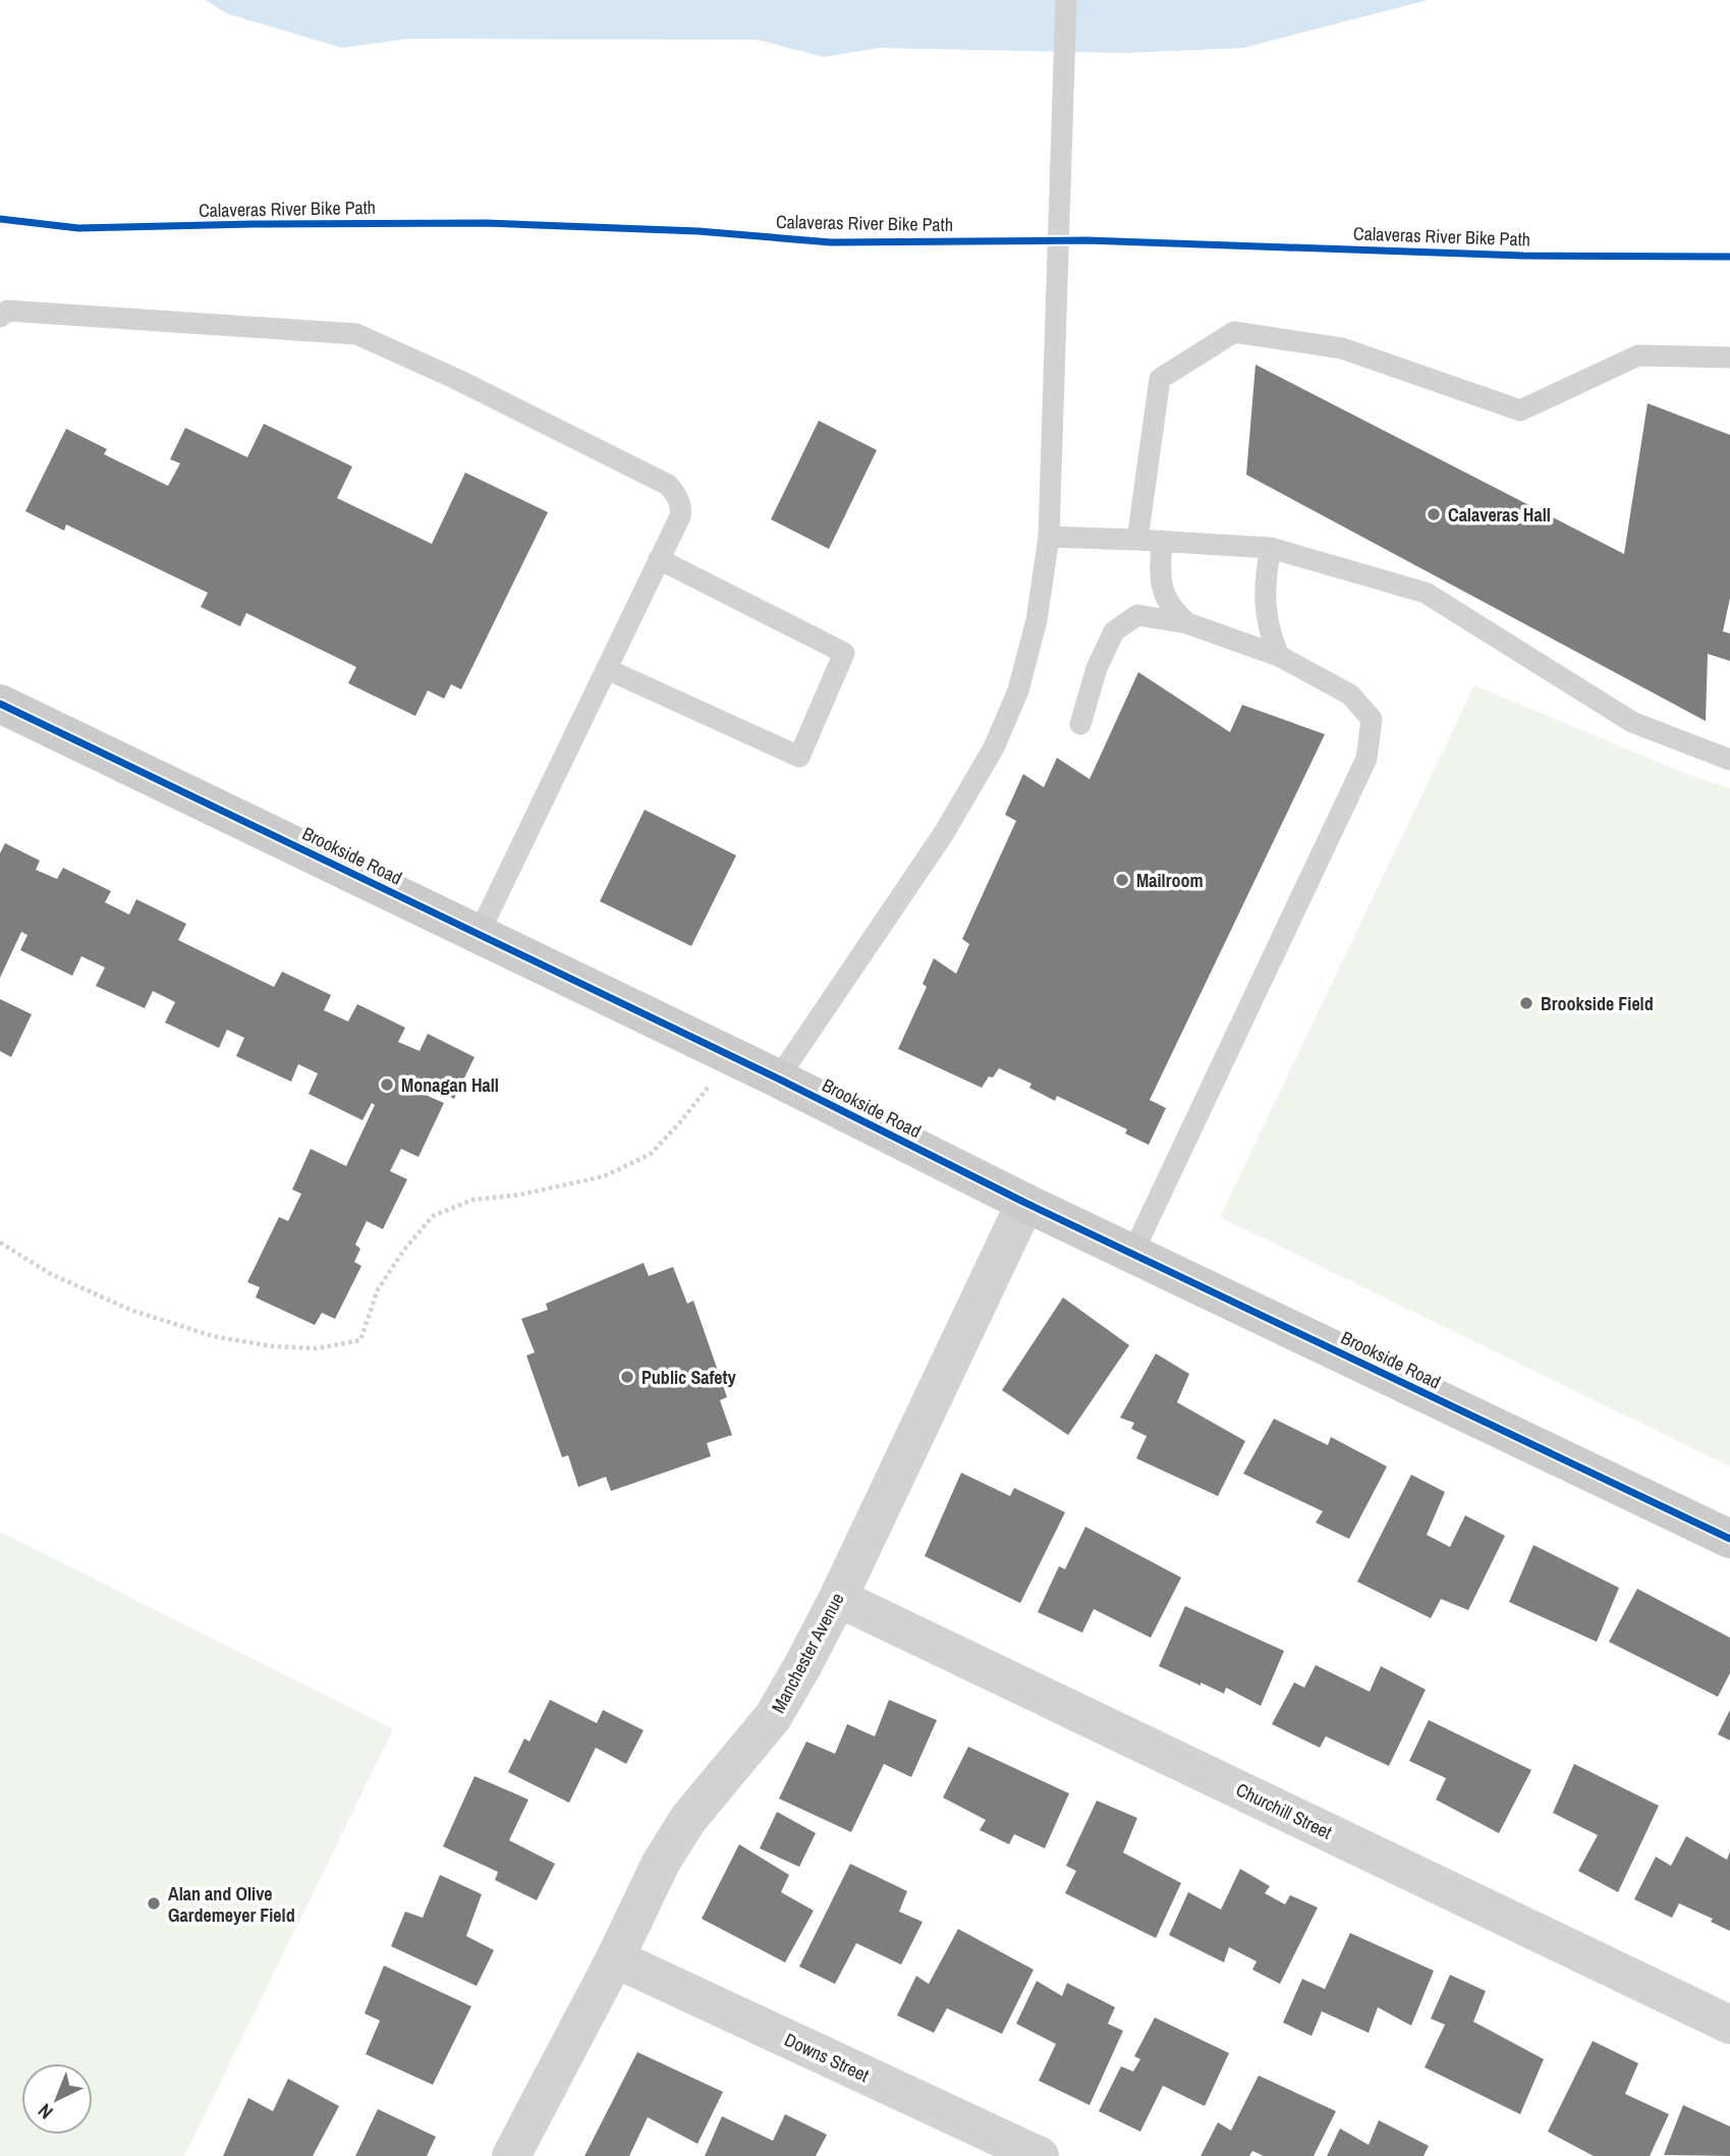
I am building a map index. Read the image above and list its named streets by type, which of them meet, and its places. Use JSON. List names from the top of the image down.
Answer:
{
  "streets": {
    "street": [
      "Brookside Road",
      "Manchester Avenue",
      "Churchill Street",
      "Downs Street"
    ],
    "cycle path": ["Calaveras River Bike Path"]
  },
  "crossings": [
    ["Brookside Road", "Manchester Avenue"],
    ["Manchester Avenue", "Churchill Street"],
    ["Manchester Avenue", "Downs Street"]
  ],
  "places": [
    "Calaveras Hall",
    "Mailroom",
    "Brookside Field",
    "Monagan Hall",
    "Public Safety",
    "Alan and Olive Gardemeyer Field"
  ],
  "north": "bottom left"
}
